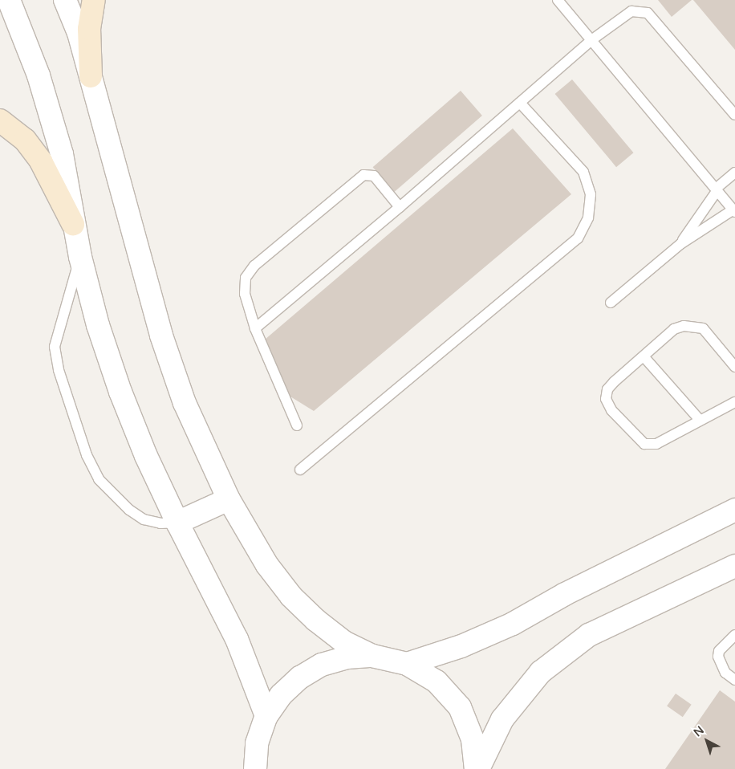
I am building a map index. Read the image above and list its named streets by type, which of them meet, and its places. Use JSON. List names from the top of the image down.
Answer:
{
  "north": "top left"
}
